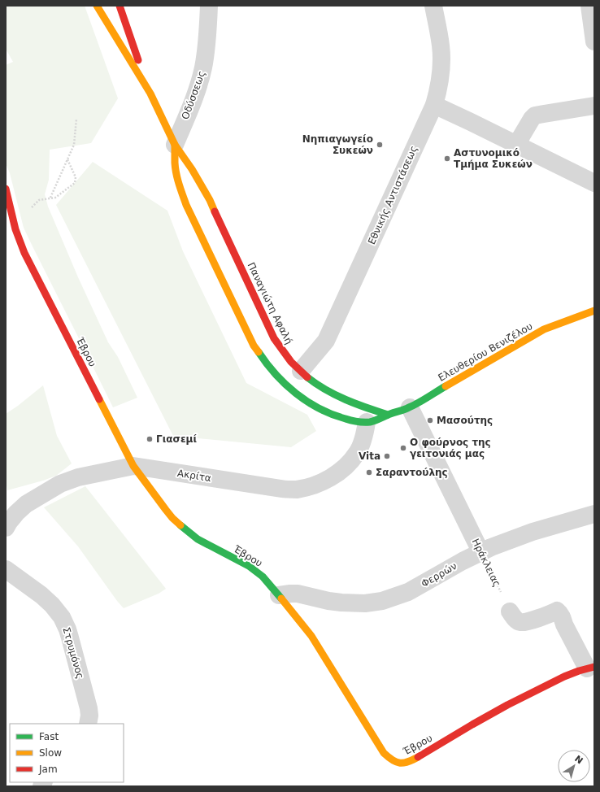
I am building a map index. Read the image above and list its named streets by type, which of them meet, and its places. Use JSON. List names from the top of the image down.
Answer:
{
  "streets": {
    "street": [
      "Οδύσσεως",
      "Εθνικής Αντιστάσεως",
      "Παναγιώτη Αφαλή",
      "Έβρου",
      "Ελευθερίου Βενιζέλου",
      "Ακρίτα",
      "Ηράκλειας",
      "Φερρών",
      "Στρυμόνος"
    ]
  },
  "crossings": [
    ["Οδύσσεως", "Παναγιώτη Αφαλή"],
    ["Εθνικής Αντιστάσεως", "Παναγιώτη Αφαλή"],
    ["Παναγιώτη Αφαλή", "Ελευθερίου Βενιζέλου"],
    ["Παναγιώτη Αφαλή", "Ακρίτα"],
    ["Έβρου", "Ακρίτα"],
    ["Έβρου", "Φερρών"],
    ["Ελευθερίου Βενιζέλου", "Ηράκλειας"],
    ["Ηράκλειας", "Φερρών"]
  ],
  "places": [
    "Νηπιαγωγείο Συκεών",
    "Αστυνομικό Τμήμα Συκεών",
    "Μασούτης",
    "Γιασεμί",
    "Ο φούρνος της γειτονιάς μας",
    "Vita",
    "Σαραντούλης"
  ],
  "legend": ["Fast", "Slow", "Jam"],
  "north": "top right"
}
